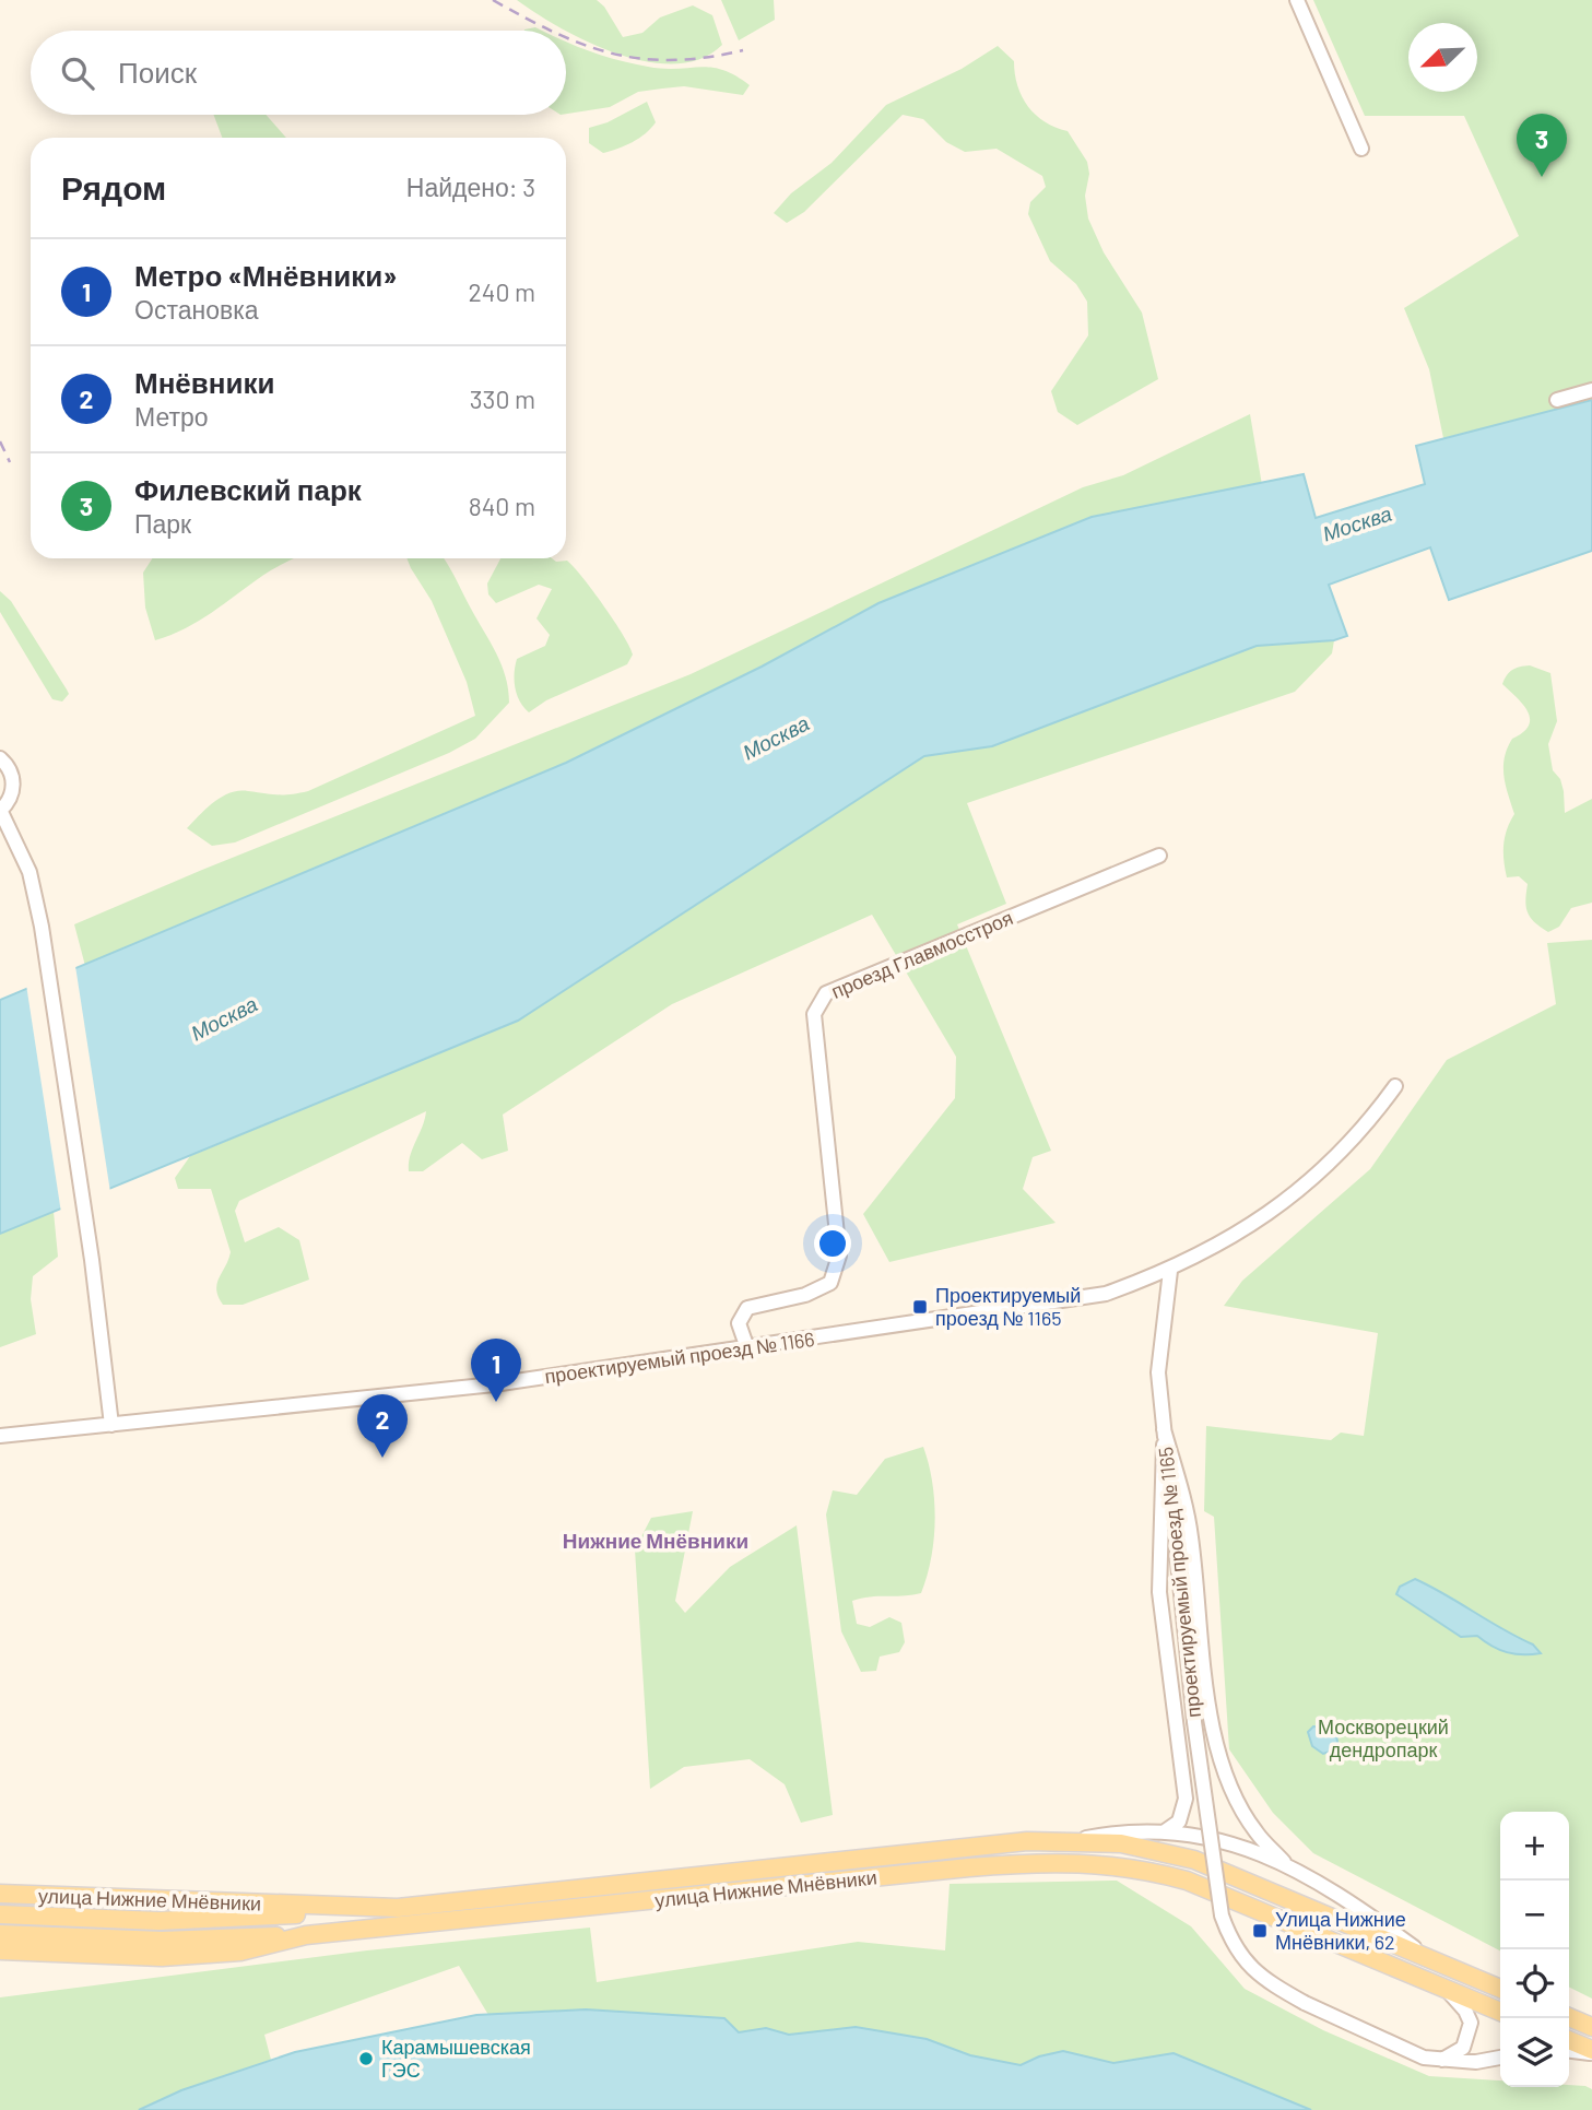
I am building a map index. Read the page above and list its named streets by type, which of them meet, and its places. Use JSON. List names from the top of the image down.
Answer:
{
  "streets": {
    "main road": ["улица Нижние Мнёвники"],
    "street": ["проезд Главмосстроя", "проектируемый проезд № 1166", "проектируемый проезд № 1165"]
  },
  "crossings": [
    ["проезд Главмосстроя", "проектируемый проезд № 1166"],
    ["проектируемый проезд № 1166", "проектируемый проезд № 1165"]
  ],
  "districts": ["Нижние Мнёвники"],
  "water": ["Москва"],
  "parks": ["Москворецкий дендропарк"],
  "places": {
    "transit": ["Проектируемый проезд № 1165", "Улица Нижние Мнёвники, 62"],
    "other": ["Карамышевская ГЭС"]
  },
  "north": "bottom left",
  "page": {
    "search": "Поиск",
    "pins": ["3", "1", "2"],
    "heading": ["Рядом", "Найдено: 3"],
    "list": [
      {
        "mark": "1",
        "name": "Метро «Мнёвники»",
        "note": "Остановка",
        "value": "240 m"
      },
      {
        "mark": "2",
        "name": "Мнёвники",
        "note": "Метро",
        "value": "330 m"
      },
      {
        "mark": "3",
        "name": "Филевский парк",
        "note": "Парк",
        "value": "840 m"
      }
    ],
    "map_buttons": ["+", "−"]
  }
}
